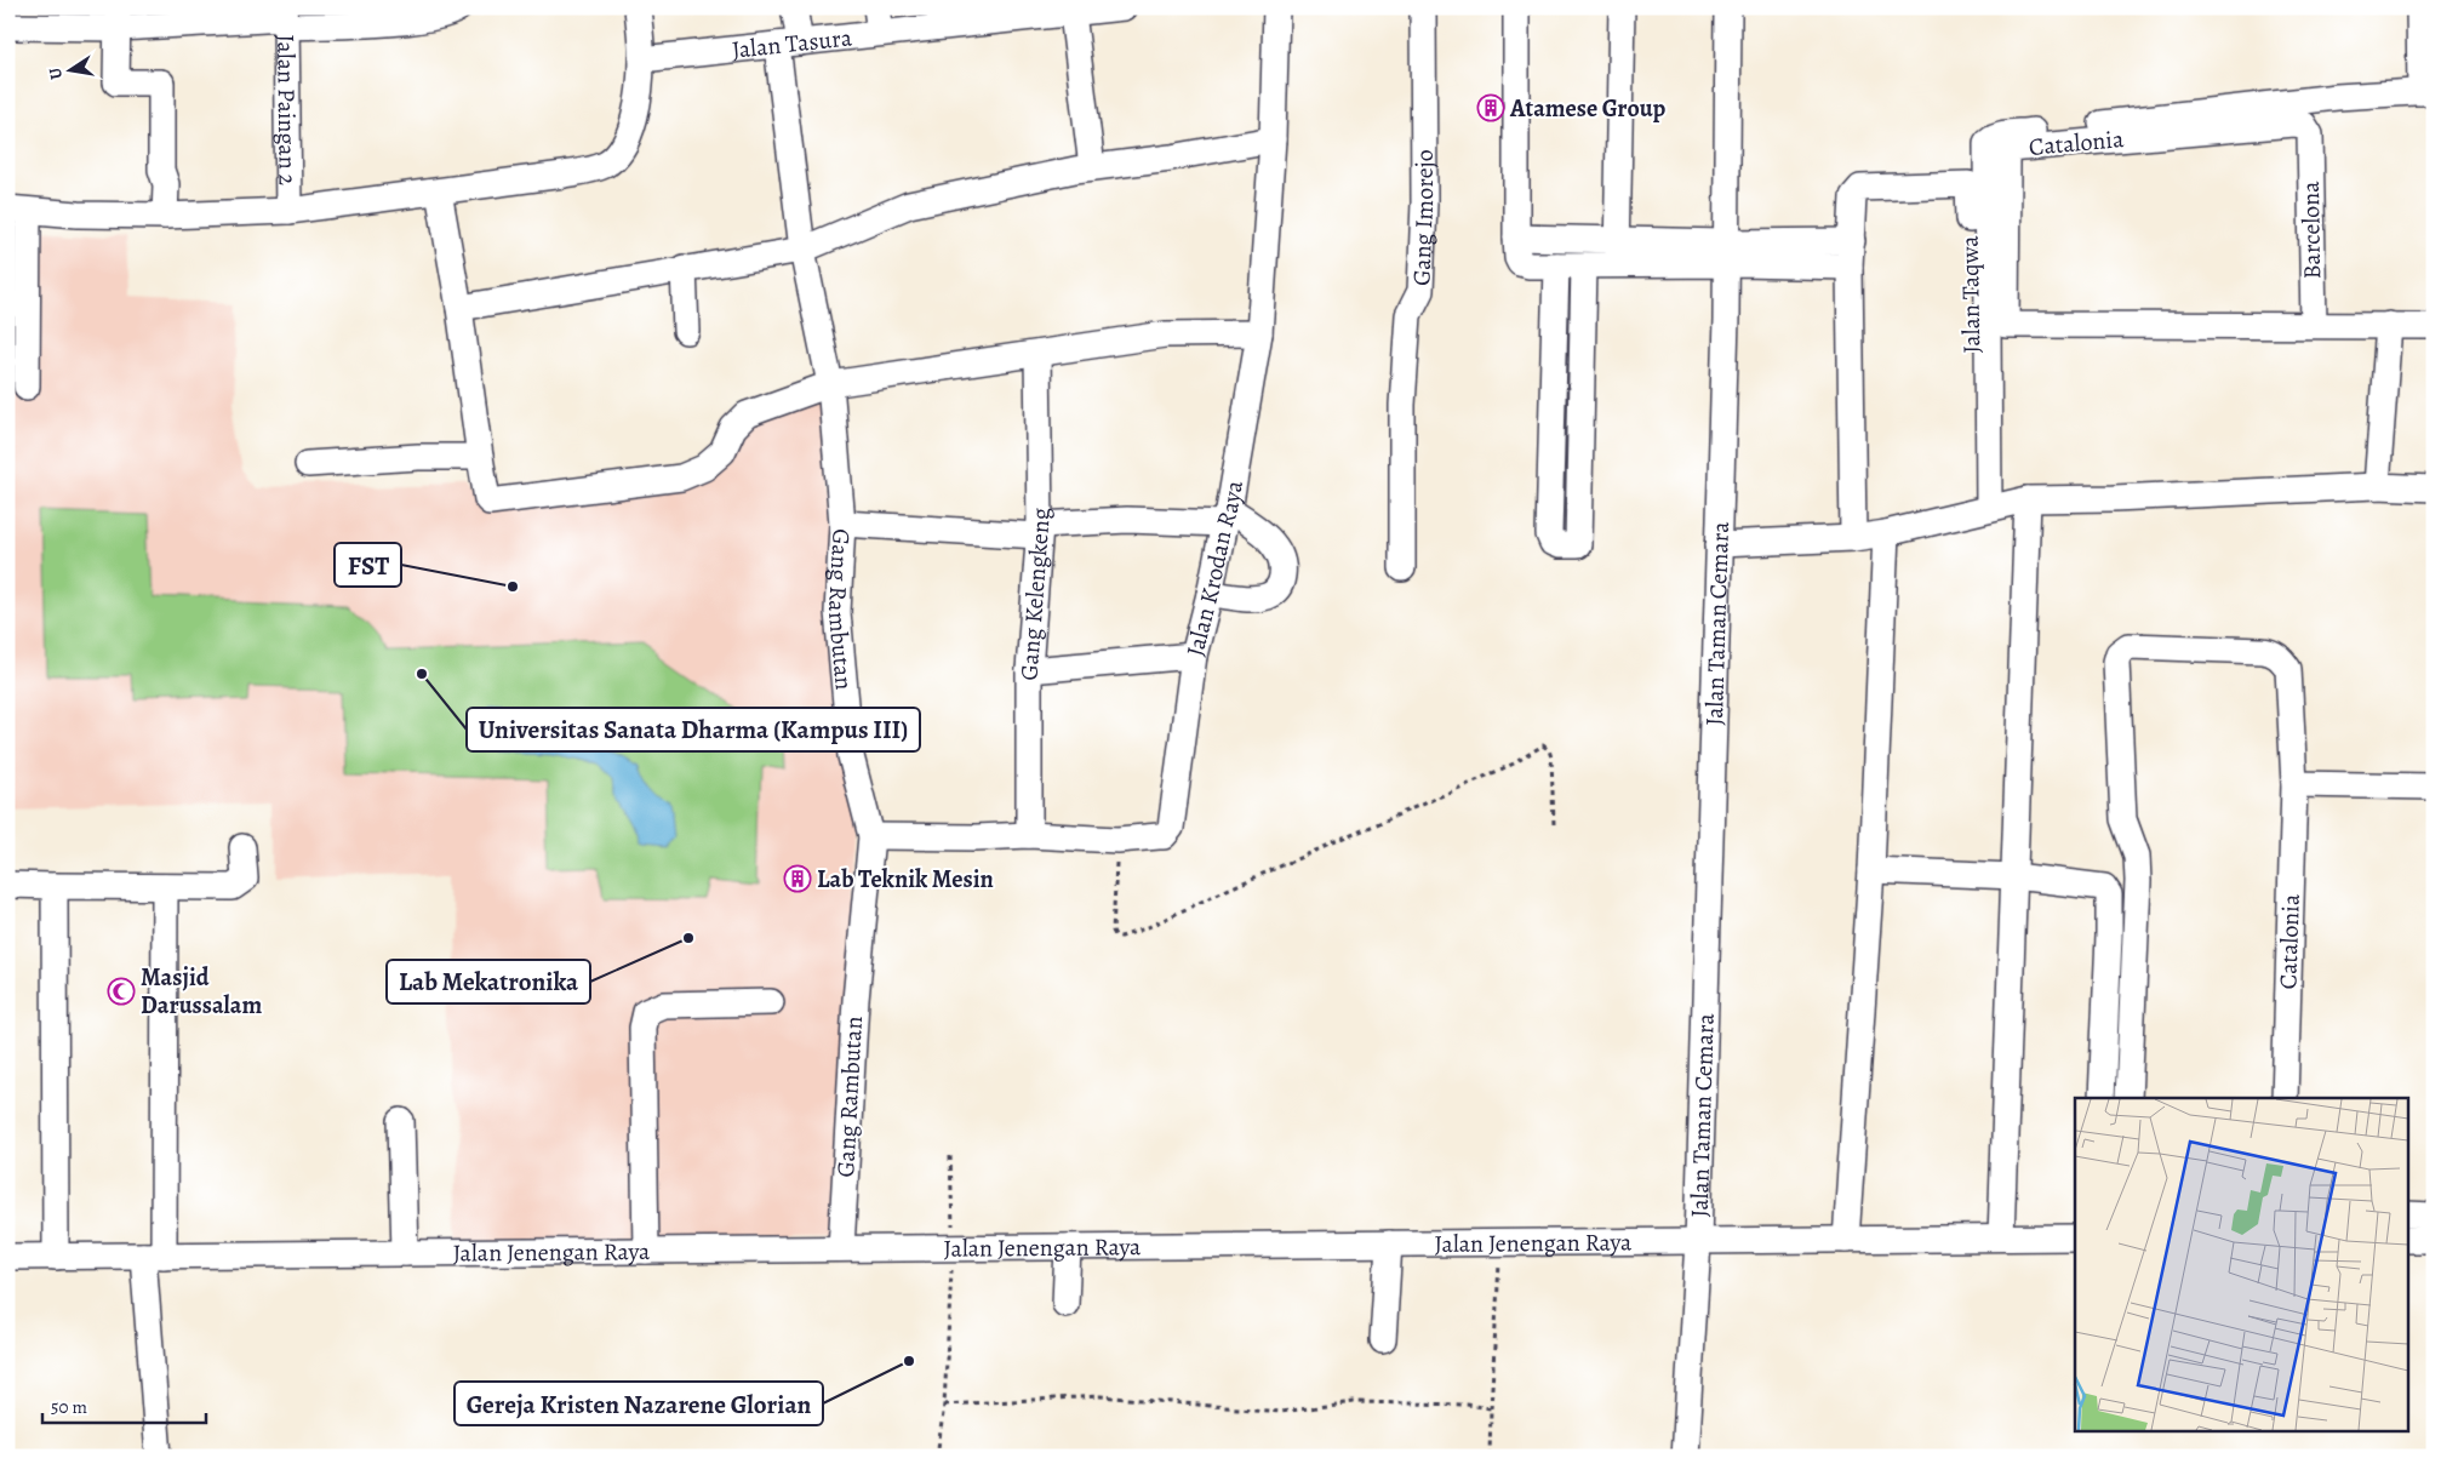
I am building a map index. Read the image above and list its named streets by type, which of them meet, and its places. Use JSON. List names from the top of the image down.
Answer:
{
  "streets": {
    "street": [
      "Jalan Tasura",
      "Jalan Paingan 2",
      "Catalonia",
      "Gang Imorejo",
      "Barcelona",
      "Jalan Taqwa",
      "Jalan Krodan Raya",
      "Gang Kelengkeng",
      "Gang Rambutan",
      "Jalan Taman Cemara",
      "Jalan Jenengan Raya"
    ]
  },
  "crossings": [
    ["Jalan Tasura", "Gang Rambutan"],
    ["Catalonia", "Barcelona"],
    ["Jalan Krodan Raya", "Gang Kelengkeng"],
    ["Jalan Krodan Raya", "Gang Rambutan"],
    ["Gang Rambutan", "Jalan Jenengan Raya"],
    ["Jalan Taman Cemara", "Jalan Jenengan Raya"]
  ],
  "places": {
    "building": ["Atamese Group", "Lab Teknik Mesin"],
    "other": [
      "FST",
      "Universitas Sanata Dharma (Kampus III)",
      "Lab Mekatronika",
      "Gereja Kristen Nazarene Glorian"
    ],
    "mosque": ["Masjid Darussalam"]
  },
  "scale_bar": "50 m",
  "north": "left"
}
